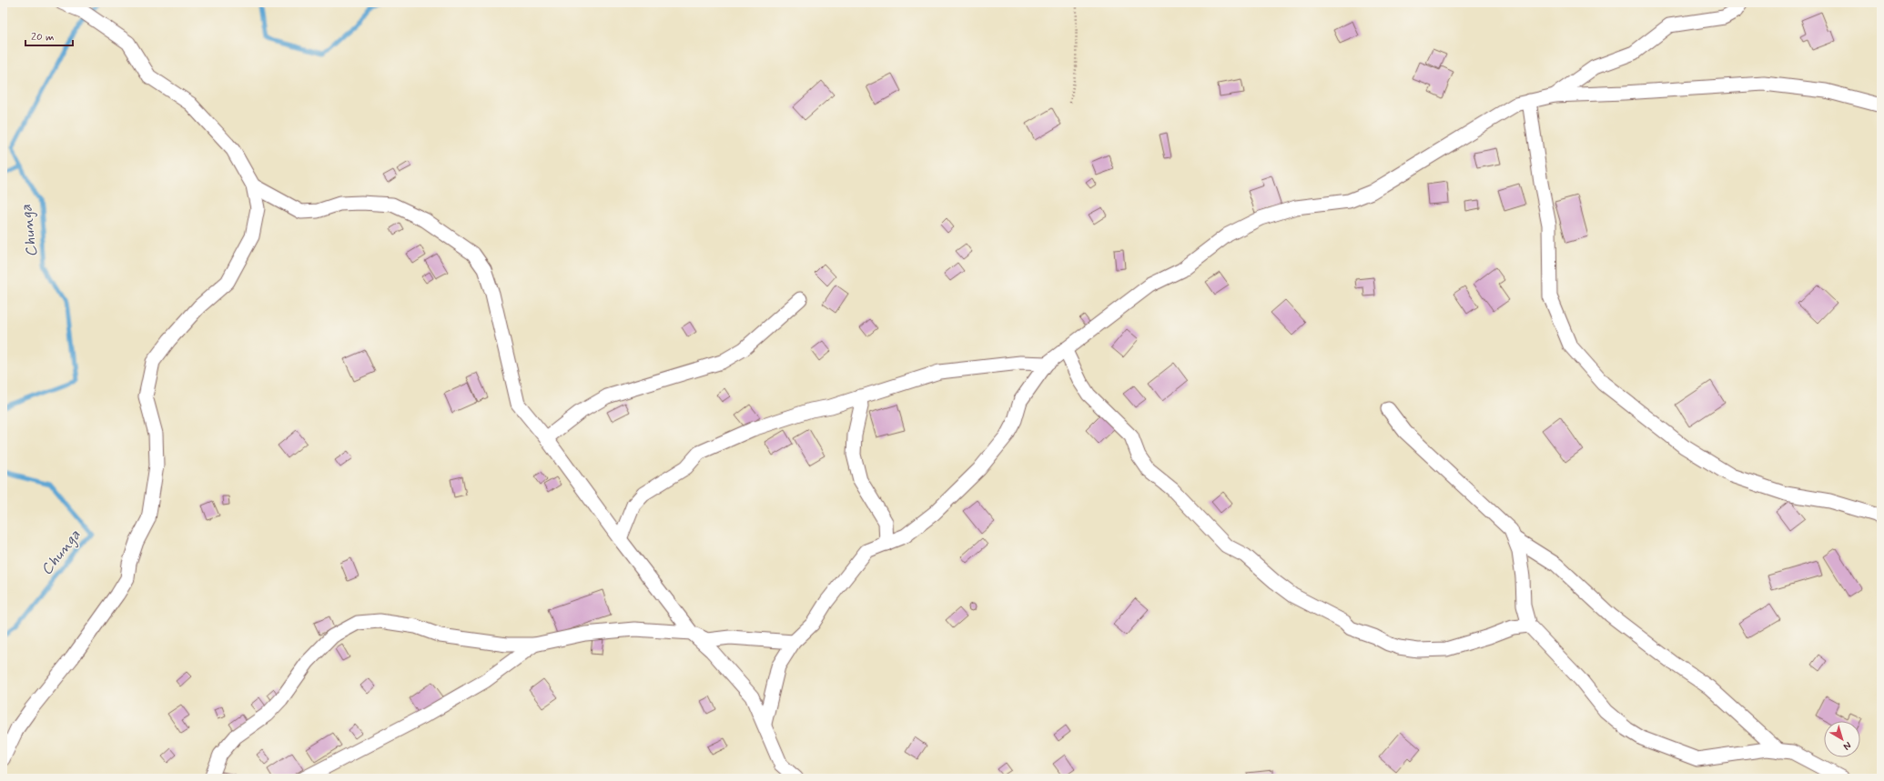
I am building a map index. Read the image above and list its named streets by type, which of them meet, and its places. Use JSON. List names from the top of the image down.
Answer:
{
  "water": ["Chunga"],
  "scale_bar": "20 m",
  "north": "bottom right"
}
